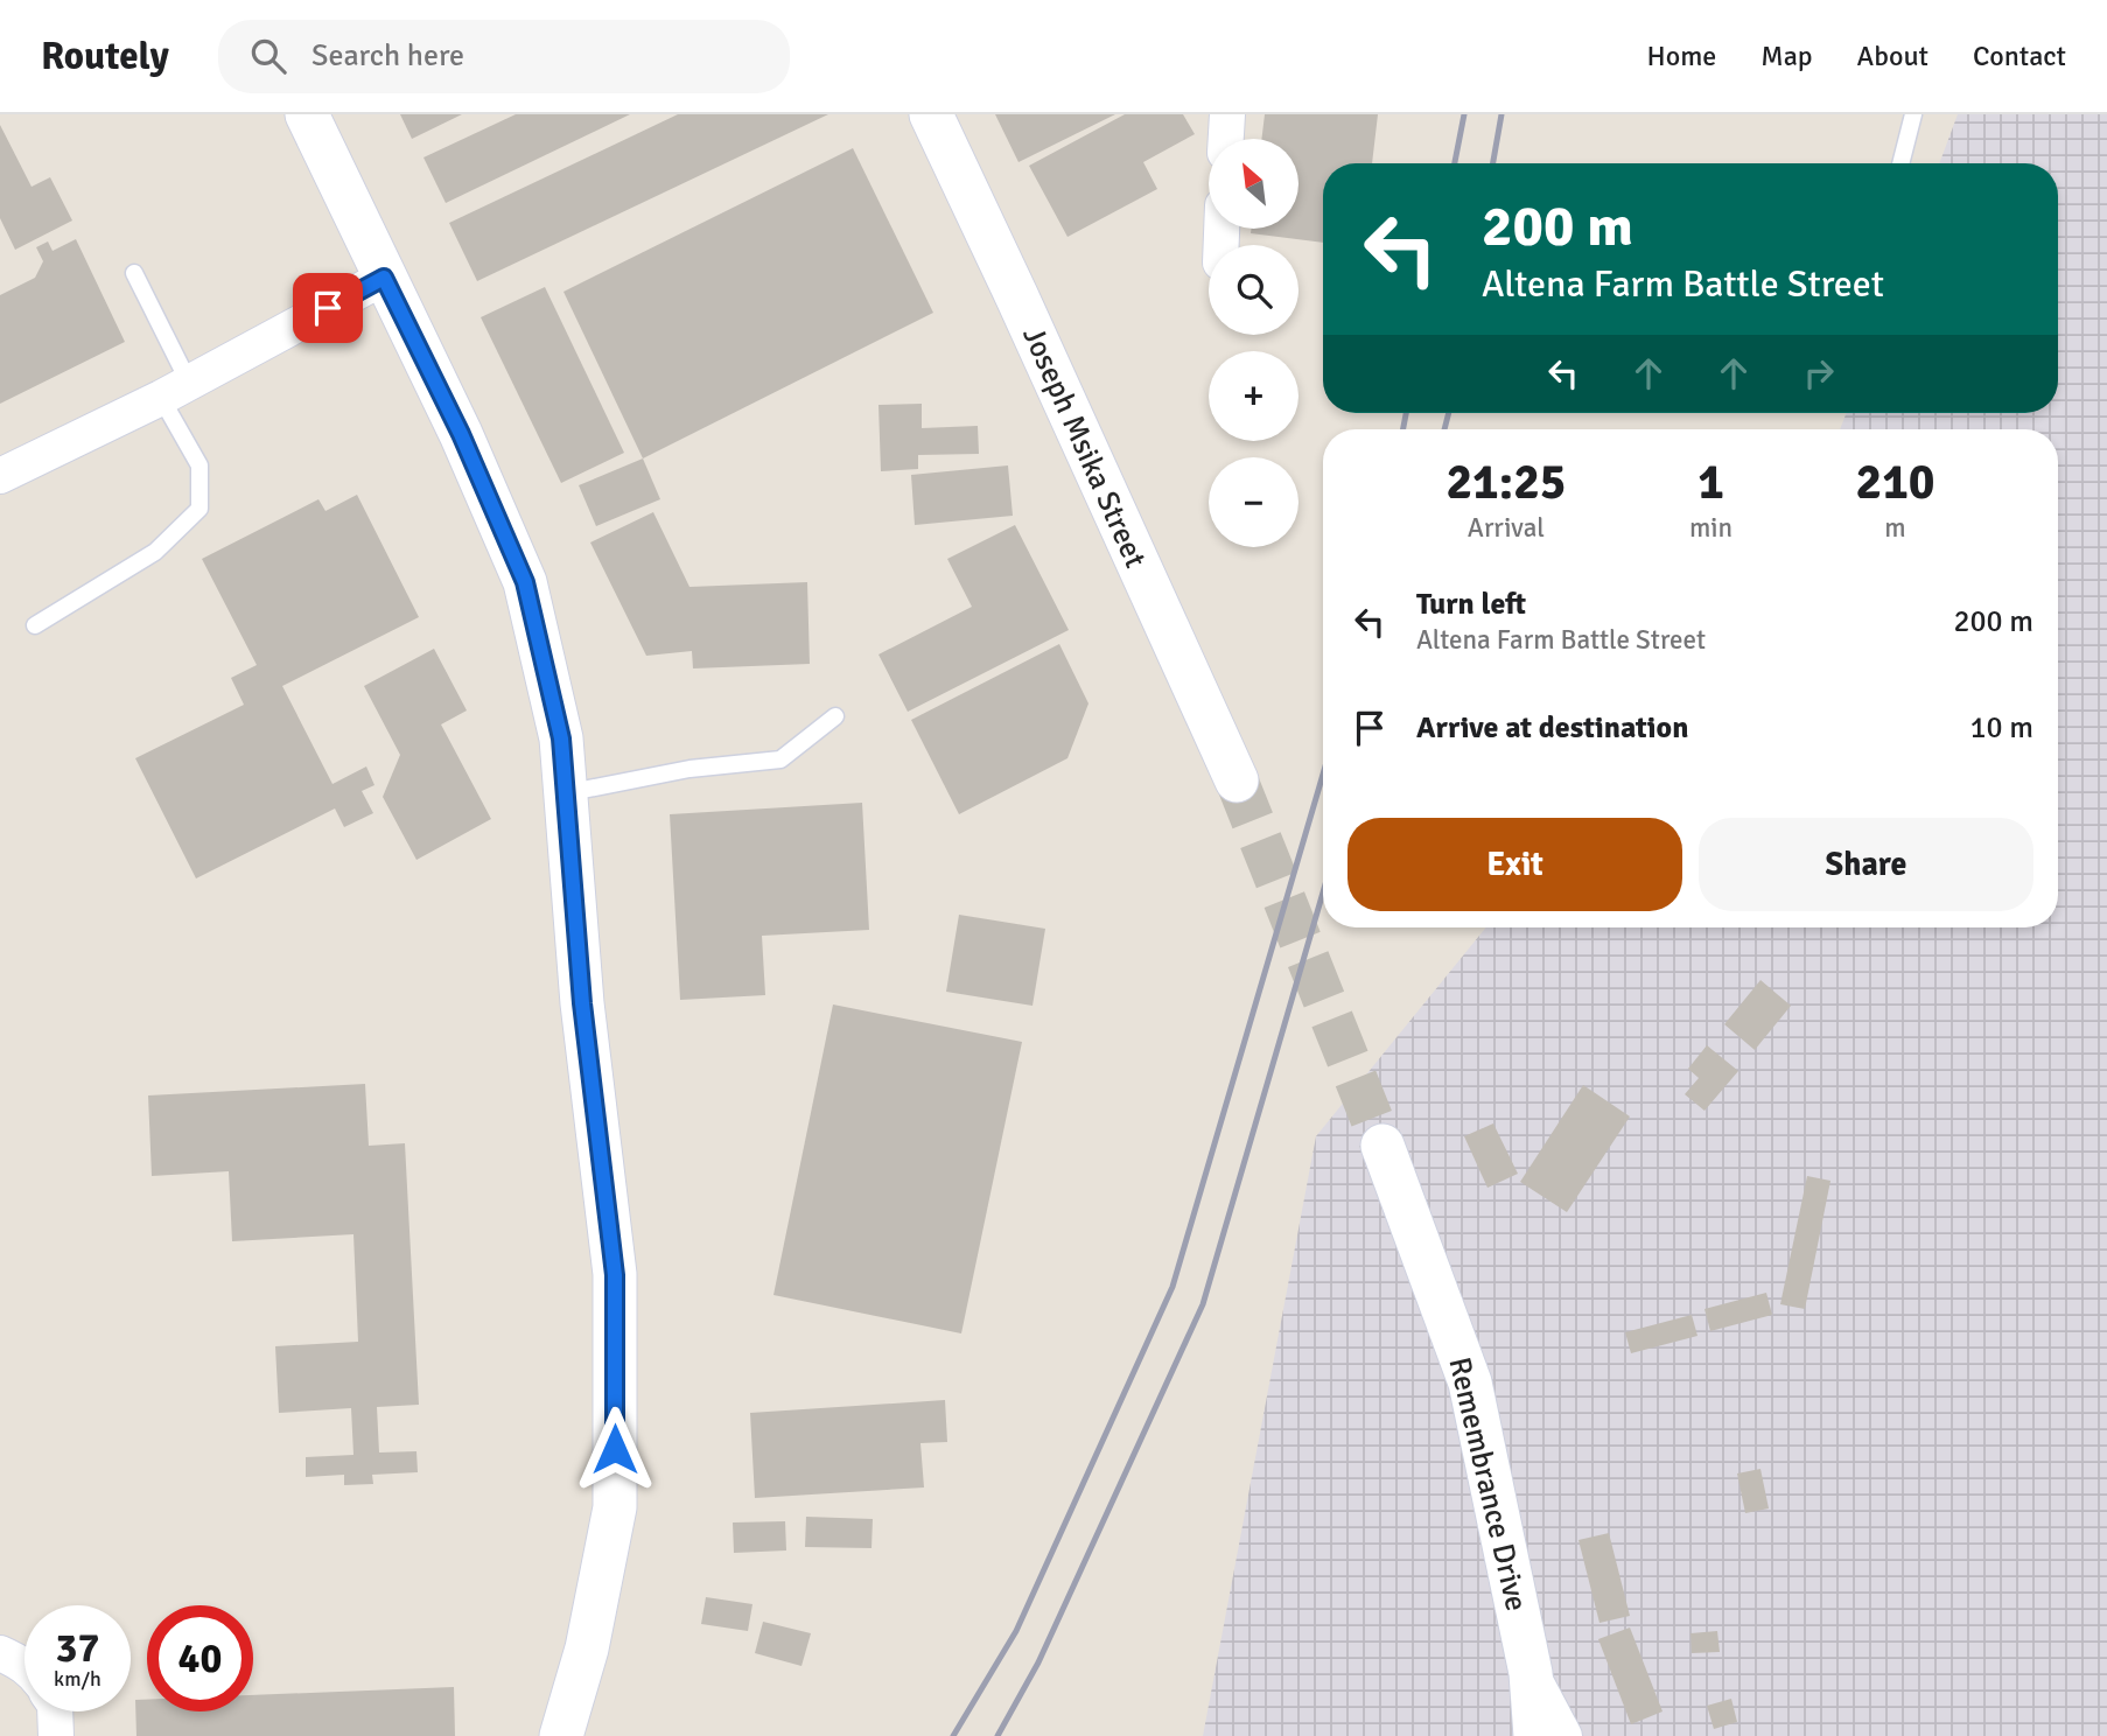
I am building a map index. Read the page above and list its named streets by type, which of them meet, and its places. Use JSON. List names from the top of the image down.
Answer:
{
  "streets": {
    "street": ["Joseph Msika Street", "Remembrance Drive"]
  },
  "north": "top left",
  "page": {
    "header": "Routely",
    "search": "Search here",
    "nav": [
      "Home",
      "Map",
      "About",
      "Contact"
    ],
    "map_buttons": ["+", "−"],
    "turn": ["200 m", "Altena Farm Battle Street"],
    "eta": [
      "21:25",
      "Arrival",
      "1",
      "min",
      "210",
      "m"
    ],
    "list": [
      {
        "name": "Turn left",
        "note": "Altena Farm Battle Street",
        "value": "200 m"
      },
      {
        "name": "Arrive at destination",
        "value": "10 m"
      }
    ],
    "buttons": ["Exit", "Share"],
    "speed": "37 km/h",
    "limit": "40"
  }
}
